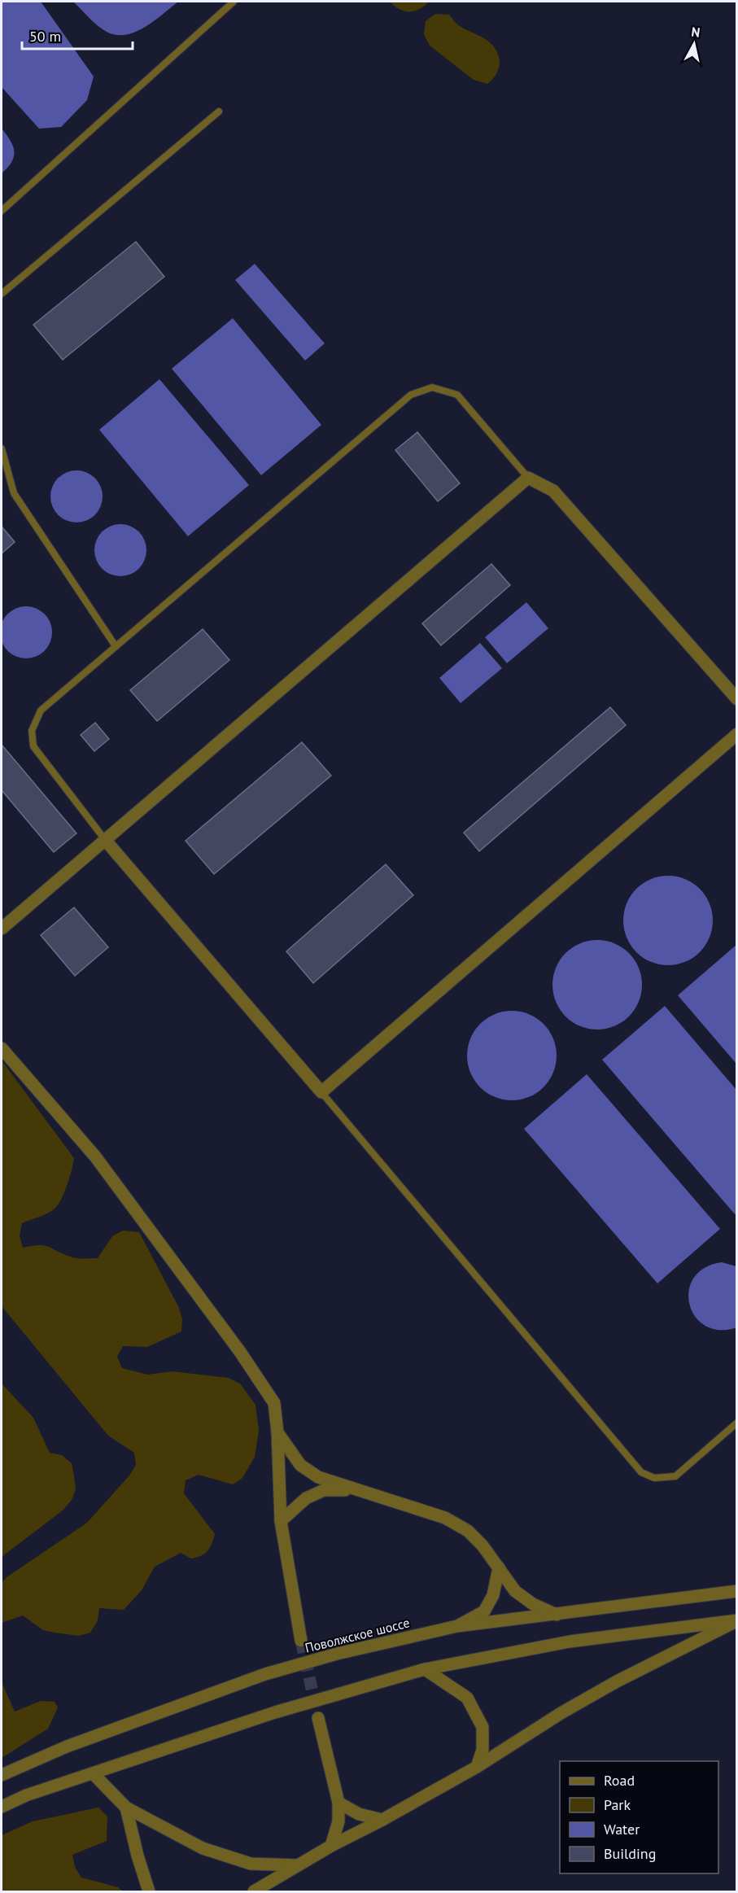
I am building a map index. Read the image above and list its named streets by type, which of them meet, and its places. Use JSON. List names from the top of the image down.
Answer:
{
  "streets": {
    "street": ["Поволжское шоссе"]
  },
  "legend": [
    "Road",
    "Park",
    "Water",
    "Building"
  ],
  "scale_bar": "50 m",
  "north": "top"
}
